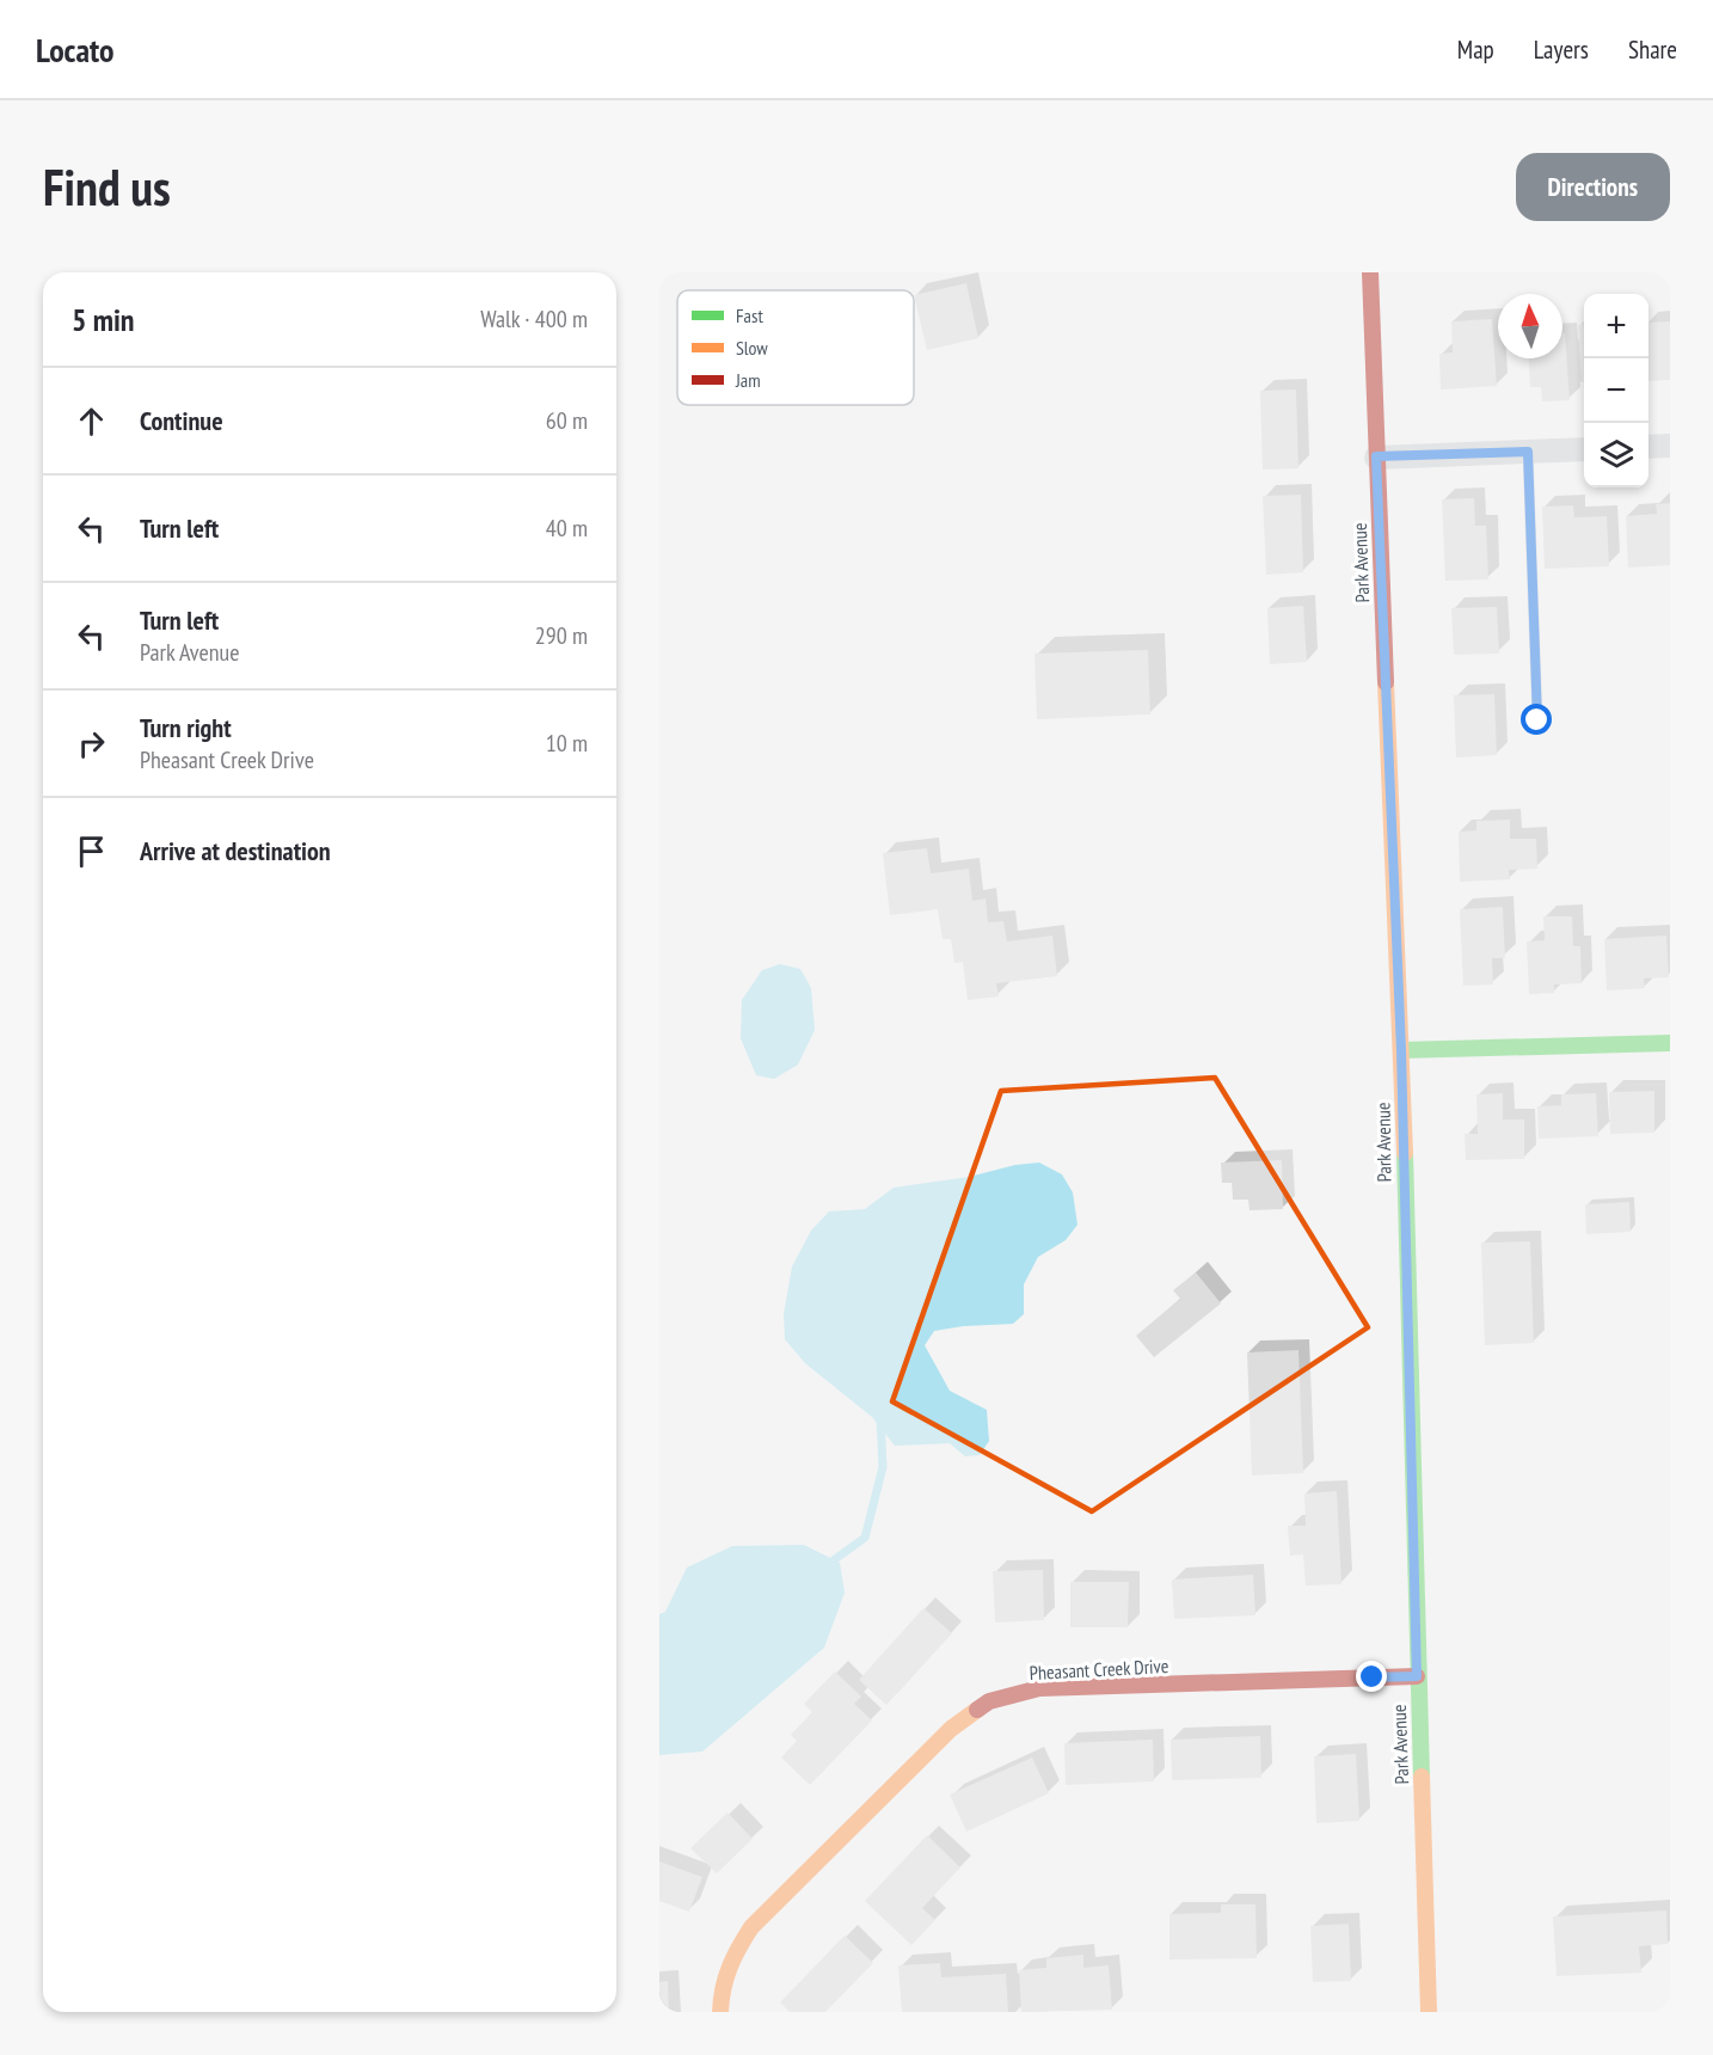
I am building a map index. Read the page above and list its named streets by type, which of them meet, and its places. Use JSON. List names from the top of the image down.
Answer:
{
  "streets": {
    "street": ["Park Avenue", "Pheasant Creek Drive"]
  },
  "crossings": [
    ["Park Avenue", "Pheasant Creek Drive"]
  ],
  "legend": ["Fast", "Slow", "Jam"],
  "north": "top",
  "page": {
    "header": "Locato",
    "nav": ["Map", "Layers", "Share"],
    "buttons": "Directions",
    "title": "Find us",
    "heading": ["5 min", "Walk · 400 m"],
    "map_buttons": ["+", "−"],
    "list": [
      ["Continue", "60 m"],
      ["Turn left", "40 m"],
      ["Turn left", "Park Avenue", "290 m"],
      ["Turn right", "Pheasant Creek Drive", "10 m"],
      "Arrive at destination"
    ]
  }
}
